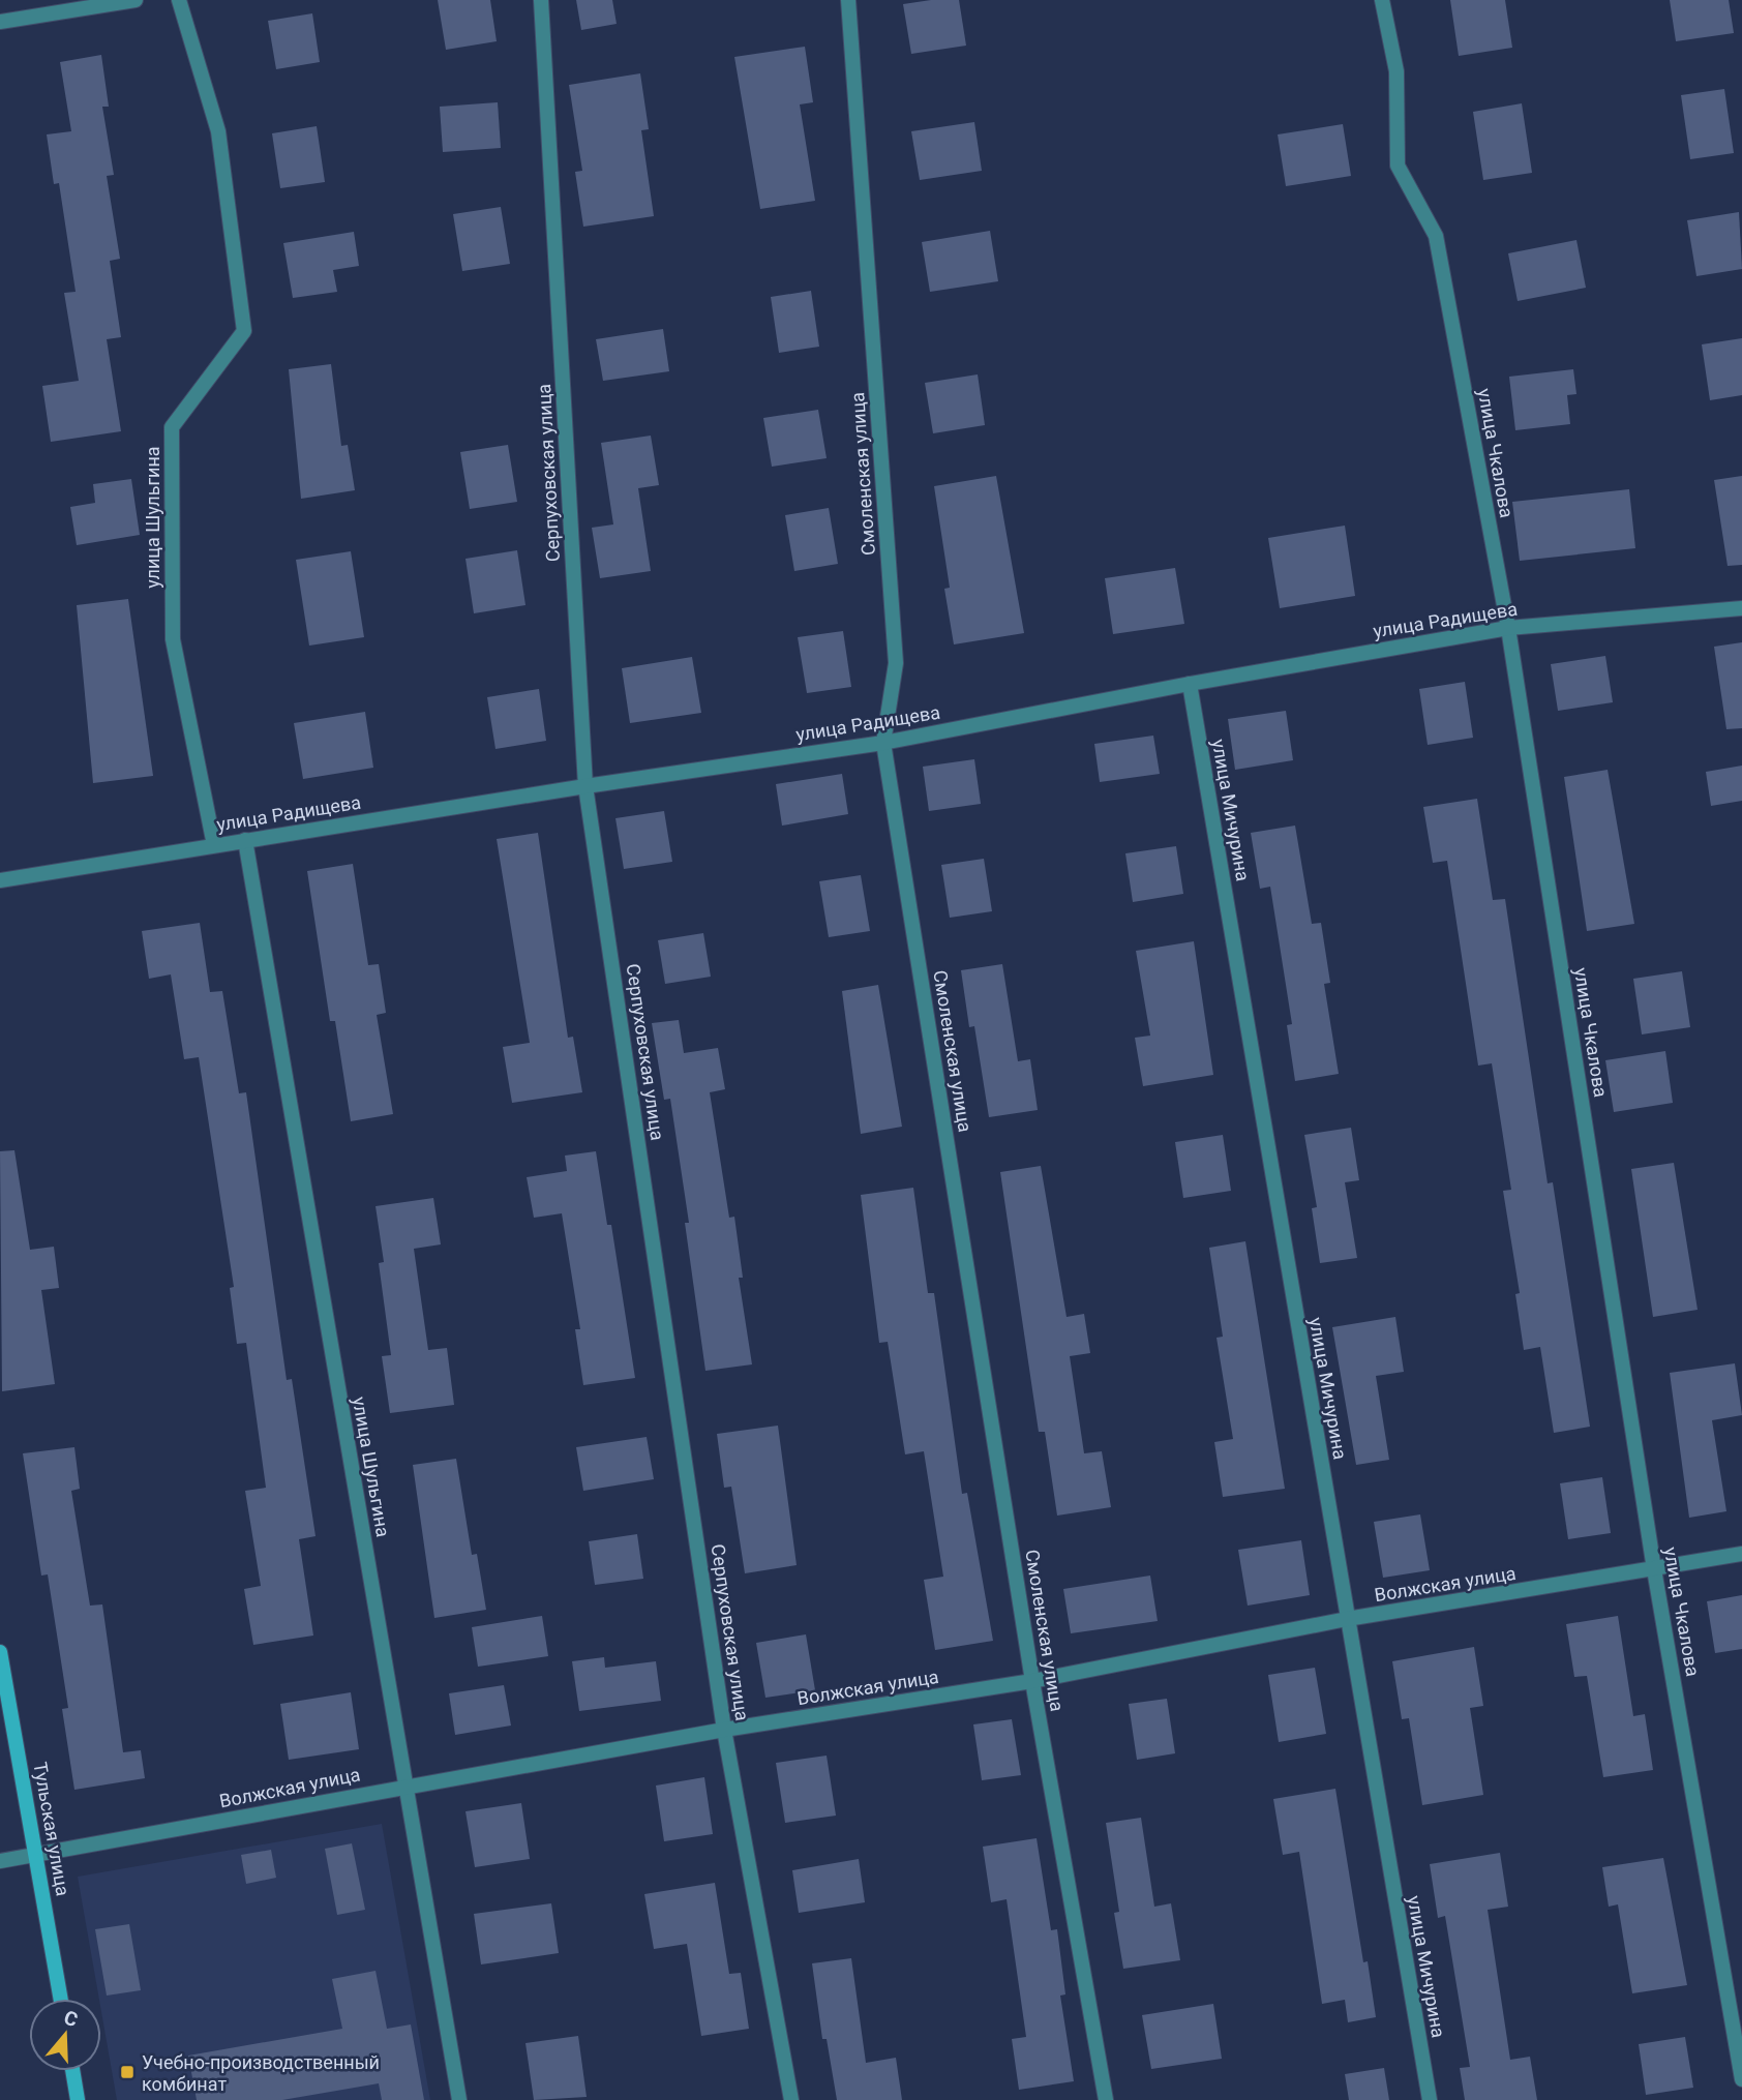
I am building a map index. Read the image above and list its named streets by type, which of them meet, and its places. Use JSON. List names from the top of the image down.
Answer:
{
  "streets": {
    "main road": ["Тульская улица"],
    "street": [
      "улица Чкалова",
      "Серпуховская улица",
      "Смоленская улица",
      "улица Шульгина",
      "улица Радищева",
      "улица Мичурина",
      "Волжская улица"
    ]
  },
  "crossings": [
    ["улица Чкалова", "улица Радищева"],
    ["улица Чкалова", "Волжская улица"],
    ["Серпуховская улица", "улица Радищева"],
    ["Серпуховская улица", "Волжская улица"],
    ["Смоленская улица", "улица Радищева"],
    ["Смоленская улица", "Волжская улица"],
    ["улица Шульгина", "улица Радищева"],
    ["улица Шульгина", "Волжская улица"],
    ["улица Радищева", "улица Мичурина"],
    ["улица Мичурина", "Волжская улица"],
    ["Волжская улица", "Тульская улица"]
  ],
  "places": {
    "transit": ["Учебно-производственный комбинат"]
  },
  "north": "top"
}
